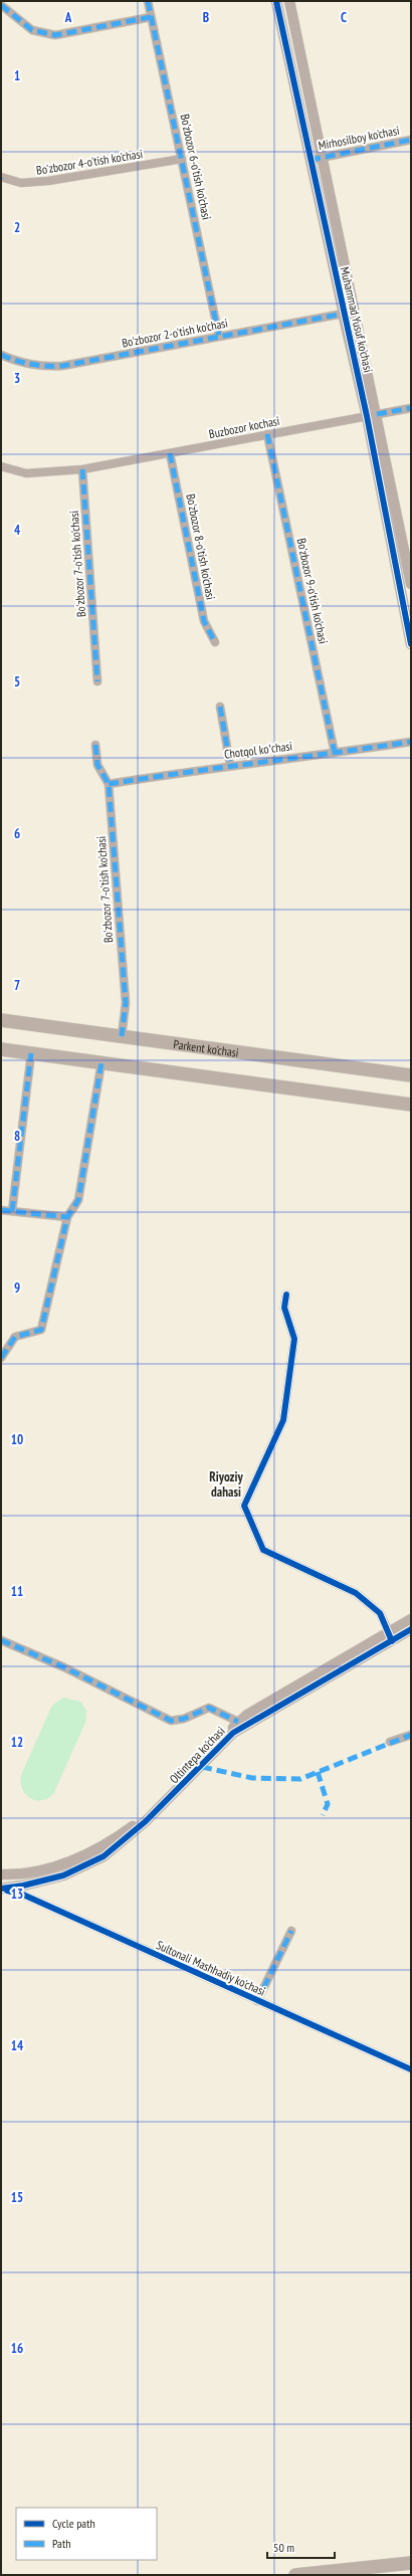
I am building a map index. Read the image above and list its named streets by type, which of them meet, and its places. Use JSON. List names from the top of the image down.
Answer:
{
  "streets": {
    "main road": ["Parkent ko'chasi"],
    "street": [
      "Mirhosilboy ko'chasi",
      "Bo'zbozor 4-o'tish ko'chasi",
      "Bo'zbozor 6-o'tish ko'chasi",
      "Muhammad Yusuf ko'chasi",
      "Bo'zbozor 2-o'tish ko'chasi",
      "Buzbozor kochasi",
      "Bo'zbozor 8-o'tish ko'chasi",
      "Bo'zbozor 7-o'tish ko'chasi",
      "Bo'zbozor 9-o'tish ko'chasi",
      "Chotqol koʻchasi",
      "Oltintepa ko'chasi",
      "Sultonali Mashhadiy ko'chasi"
    ]
  },
  "crossings": [
    ["Mirhosilboy ko'chasi", "Muhammad Yusuf ko'chasi"],
    ["Bo'zbozor 4-o'tish ko'chasi", "Bo'zbozor 6-o'tish ko'chasi"],
    ["Bo'zbozor 6-o'tish ko'chasi", "Bo'zbozor 2-o'tish ko'chasi"],
    ["Muhammad Yusuf ko'chasi", "Bo'zbozor 2-o'tish ko'chasi"],
    ["Muhammad Yusuf ko'chasi", "Buzbozor kochasi"],
    ["Buzbozor kochasi", "Bo'zbozor 8-o'tish ko'chasi"],
    ["Buzbozor kochasi", "Bo'zbozor 7-o'tish ko'chasi"],
    ["Buzbozor kochasi", "Bo'zbozor 9-o'tish ko'chasi"],
    ["Bo'zbozor 7-o'tish ko'chasi", "Chotqol koʻchasi"],
    ["Bo'zbozor 7-o'tish ko'chasi", "Parkent ko'chasi"],
    ["Bo'zbozor 9-o'tish ko'chasi", "Chotqol koʻchasi"],
    ["Oltintepa ko'chasi", "Sultonali Mashhadiy ko'chasi"]
  ],
  "districts": ["Riyoziy dahasi"],
  "legend": ["Cycle path", "Path"],
  "scale_bar": "50 m",
  "grid": {
    "columns": ["A", "B", "C"],
    "rows": [
      "1",
      "2",
      "3",
      "4",
      "5",
      "6",
      "7",
      "8",
      "9",
      "10",
      "11",
      "12",
      "13",
      "14",
      "15",
      "16"
    ]
  }
}
